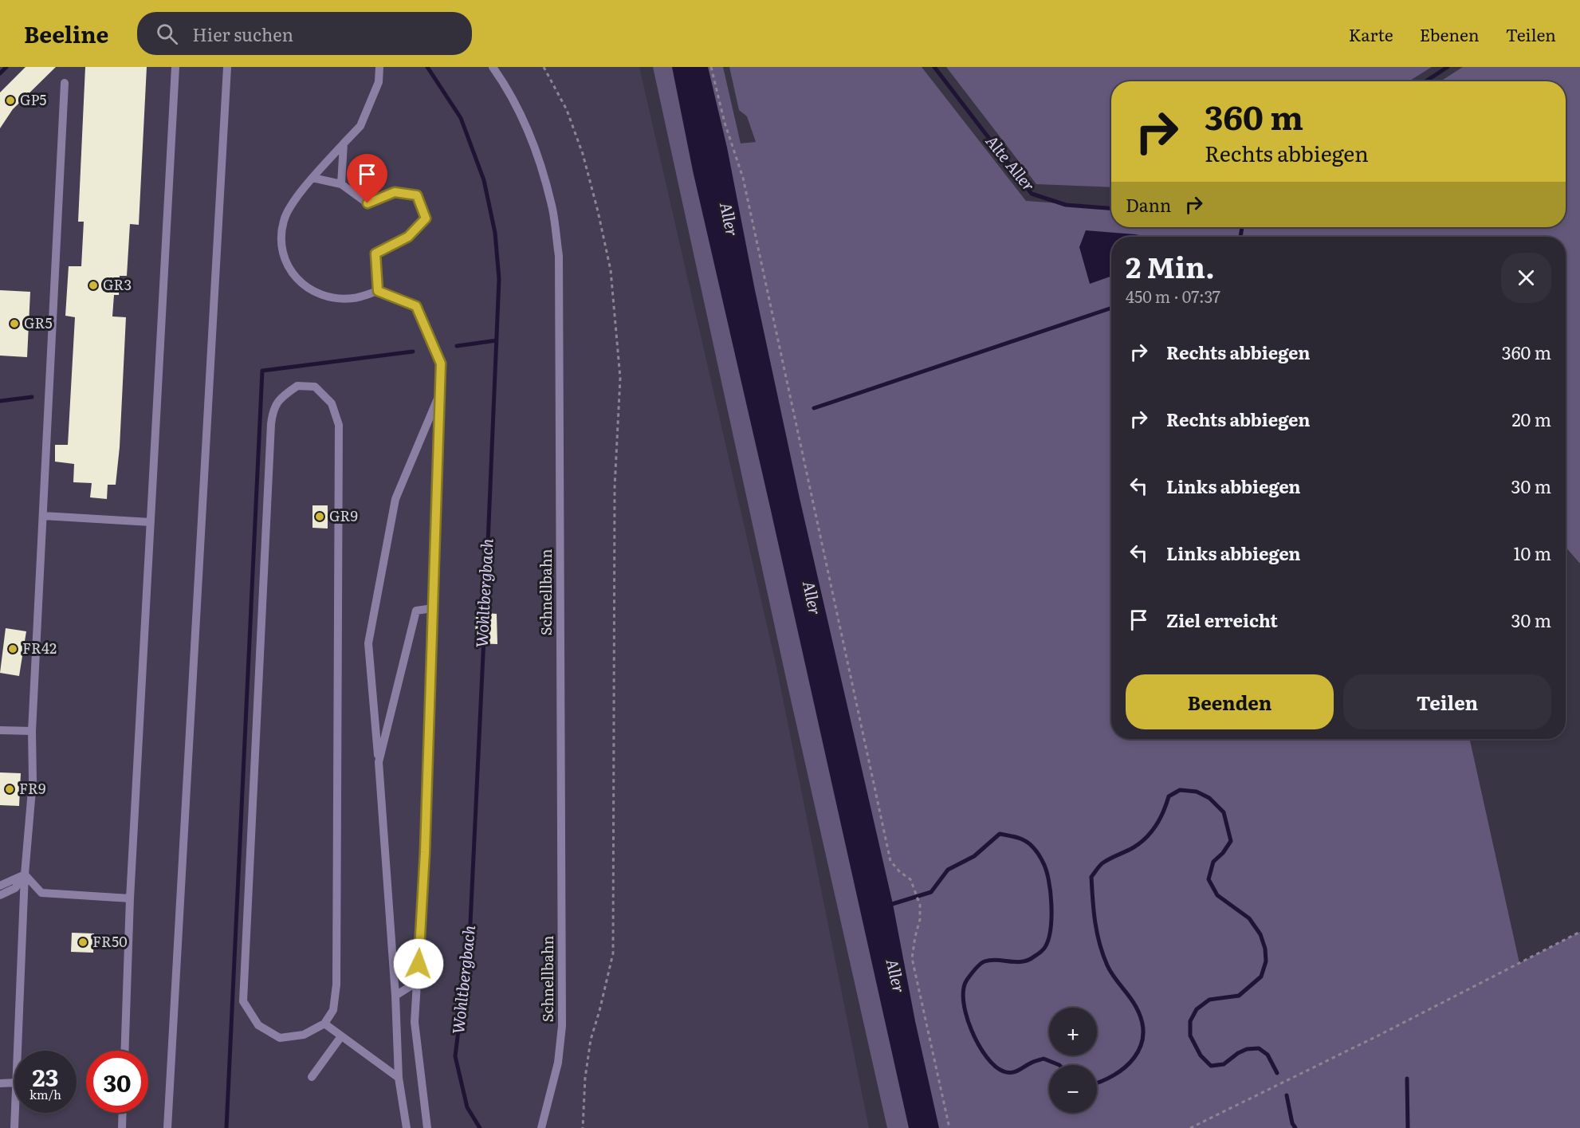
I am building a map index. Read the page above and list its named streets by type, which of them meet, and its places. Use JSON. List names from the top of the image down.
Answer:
{
  "streets": {
    "street": ["Schnellbahn"]
  },
  "water": ["Alte Aller", "Aller", "Wohltbergbach"],
  "places": [
    "GP5",
    "GR3",
    "GR5",
    "GR9",
    "FR42",
    "FR9",
    "FR50"
  ],
  "page": {
    "header": "Beeline",
    "search": "Hier suchen",
    "nav": ["Karte", "Ebenen", "Teilen"],
    "turn": ["360 m", "Rechts abbiegen"],
    "then": "Dann",
    "heading": ["2 Min.", "450 m · 07:37"],
    "list": [
      {
        "name": "Rechts abbiegen",
        "value": "360 m"
      },
      {
        "name": "Rechts abbiegen",
        "value": "20 m"
      },
      {
        "name": "Links abbiegen",
        "value": "30 m"
      },
      {
        "name": "Links abbiegen",
        "value": "10 m"
      },
      {
        "name": "Ziel erreicht",
        "value": "30 m"
      }
    ],
    "buttons": ["Beenden", "Teilen"],
    "map_buttons": ["+", "−"],
    "speed": "23 km/h",
    "limit": "30"
  }
}
